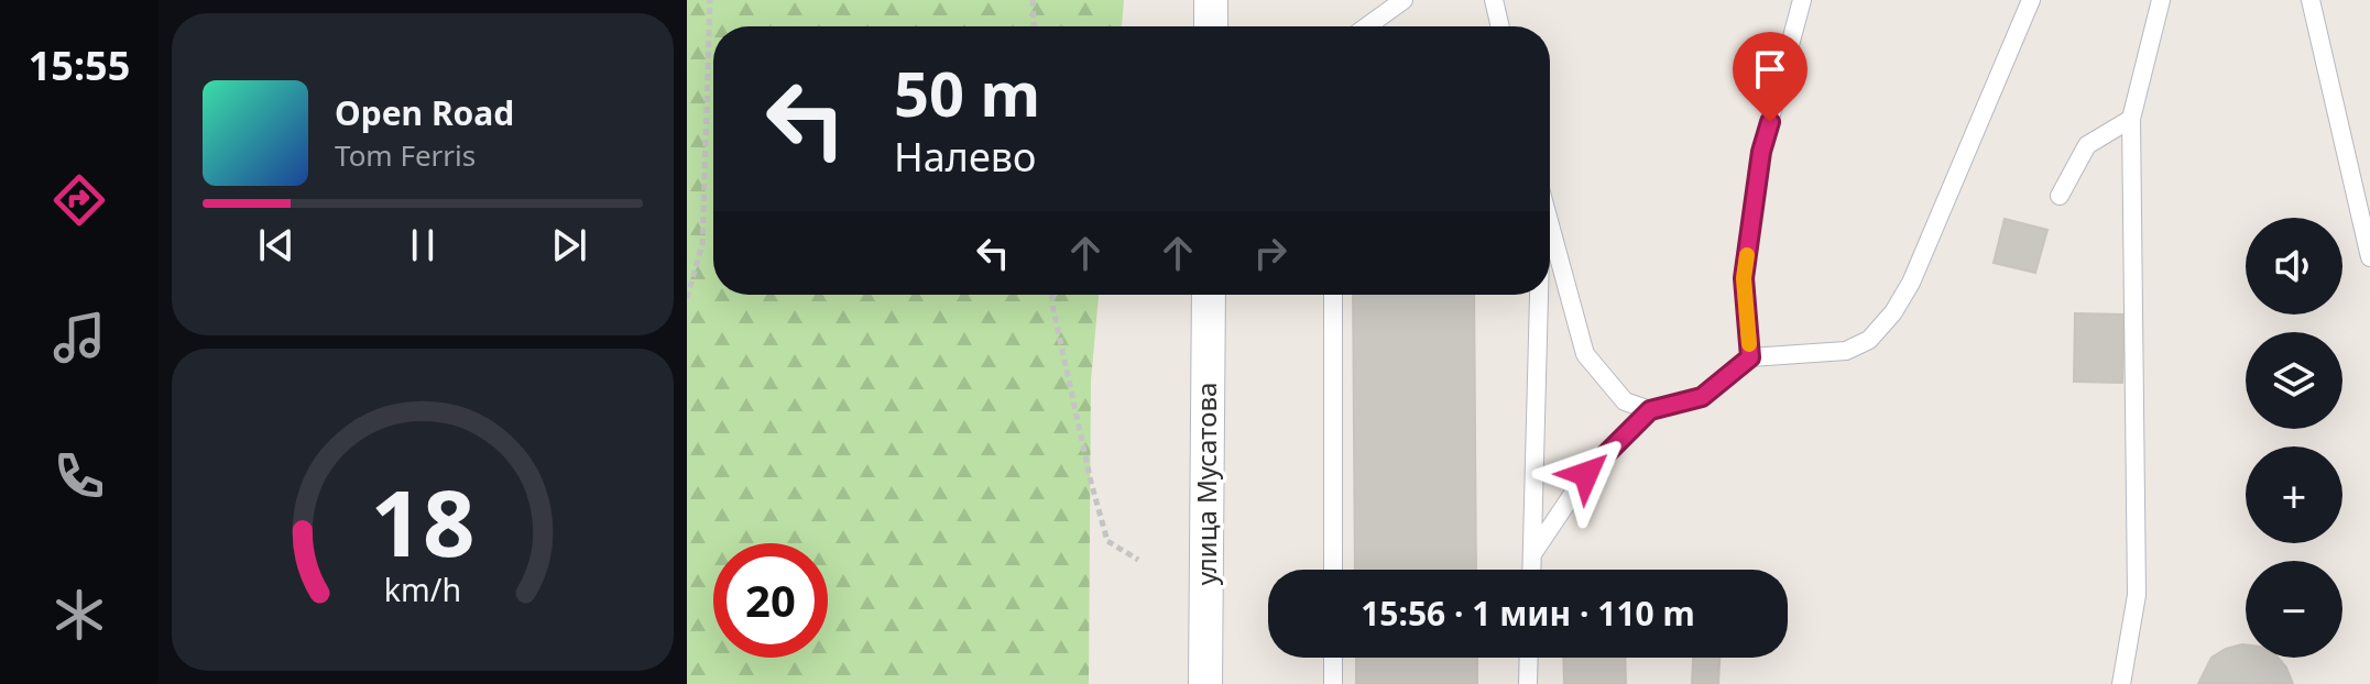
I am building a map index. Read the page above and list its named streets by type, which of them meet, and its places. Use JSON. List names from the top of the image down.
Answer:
{
  "streets": {
    "street": ["улица Мусатова"]
  },
  "page": {
    "tabs": "15:55",
    "turn": ["50 m", "Налево"],
    "song": ["Open Road", "Tom Ferris"],
    "map_buttons": ["+", "−"],
    "limit": "20",
    "trip": "15:56 · 1 мин · 110 m",
    "gauge": ["18", "km/h"]
  }
}
